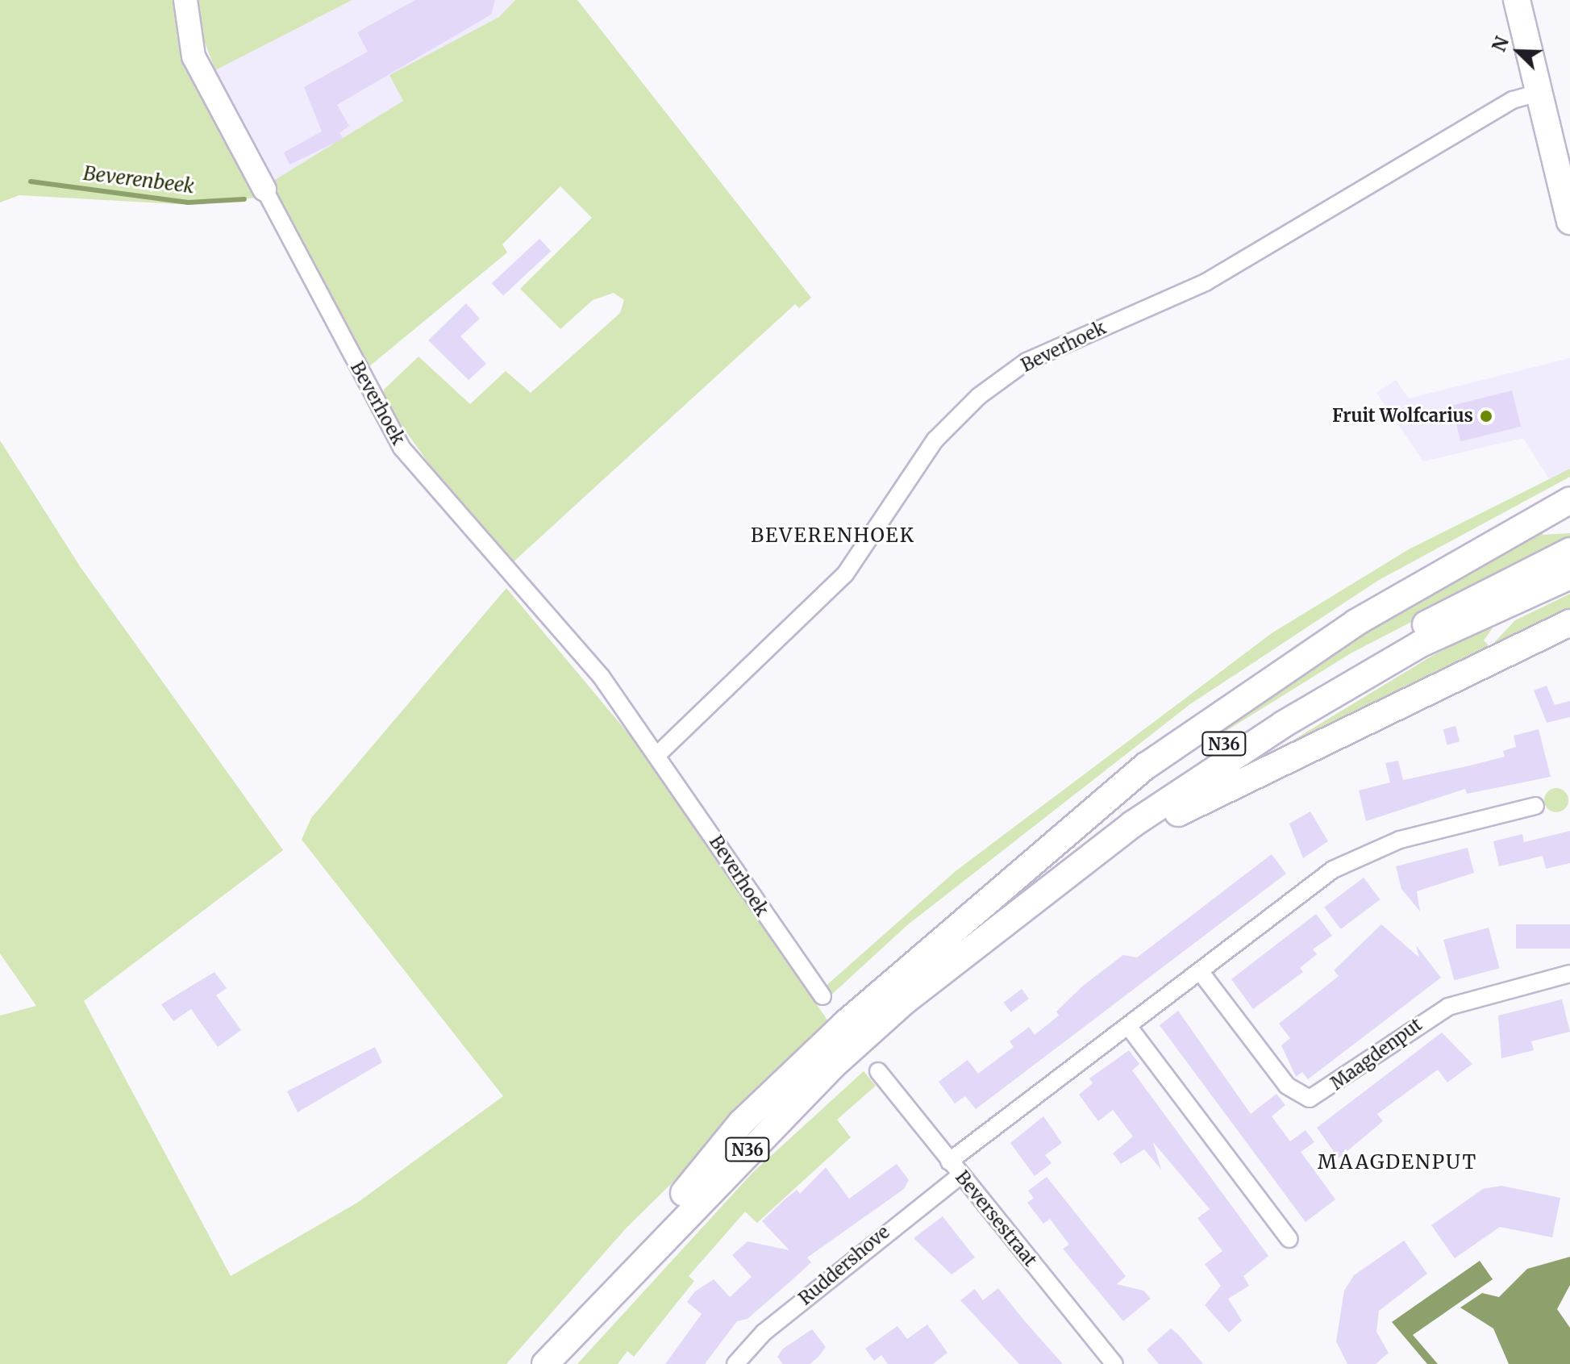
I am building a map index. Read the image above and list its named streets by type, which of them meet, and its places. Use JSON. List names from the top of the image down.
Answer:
{
  "streets": {
    "main road": ["N36"],
    "street": [
      "Beverhoek",
      "Maagdenput",
      "Beversestraat",
      "Ruddershove"
    ]
  },
  "crossings": [
    ["Beversestraat", "Ruddershove"]
  ],
  "districts": ["BEVERENHOEK", "MAAGDENPUT"],
  "water": ["Beverenbeek"],
  "places": ["Fruit Wolfcarius"],
  "north": "top left"
}
